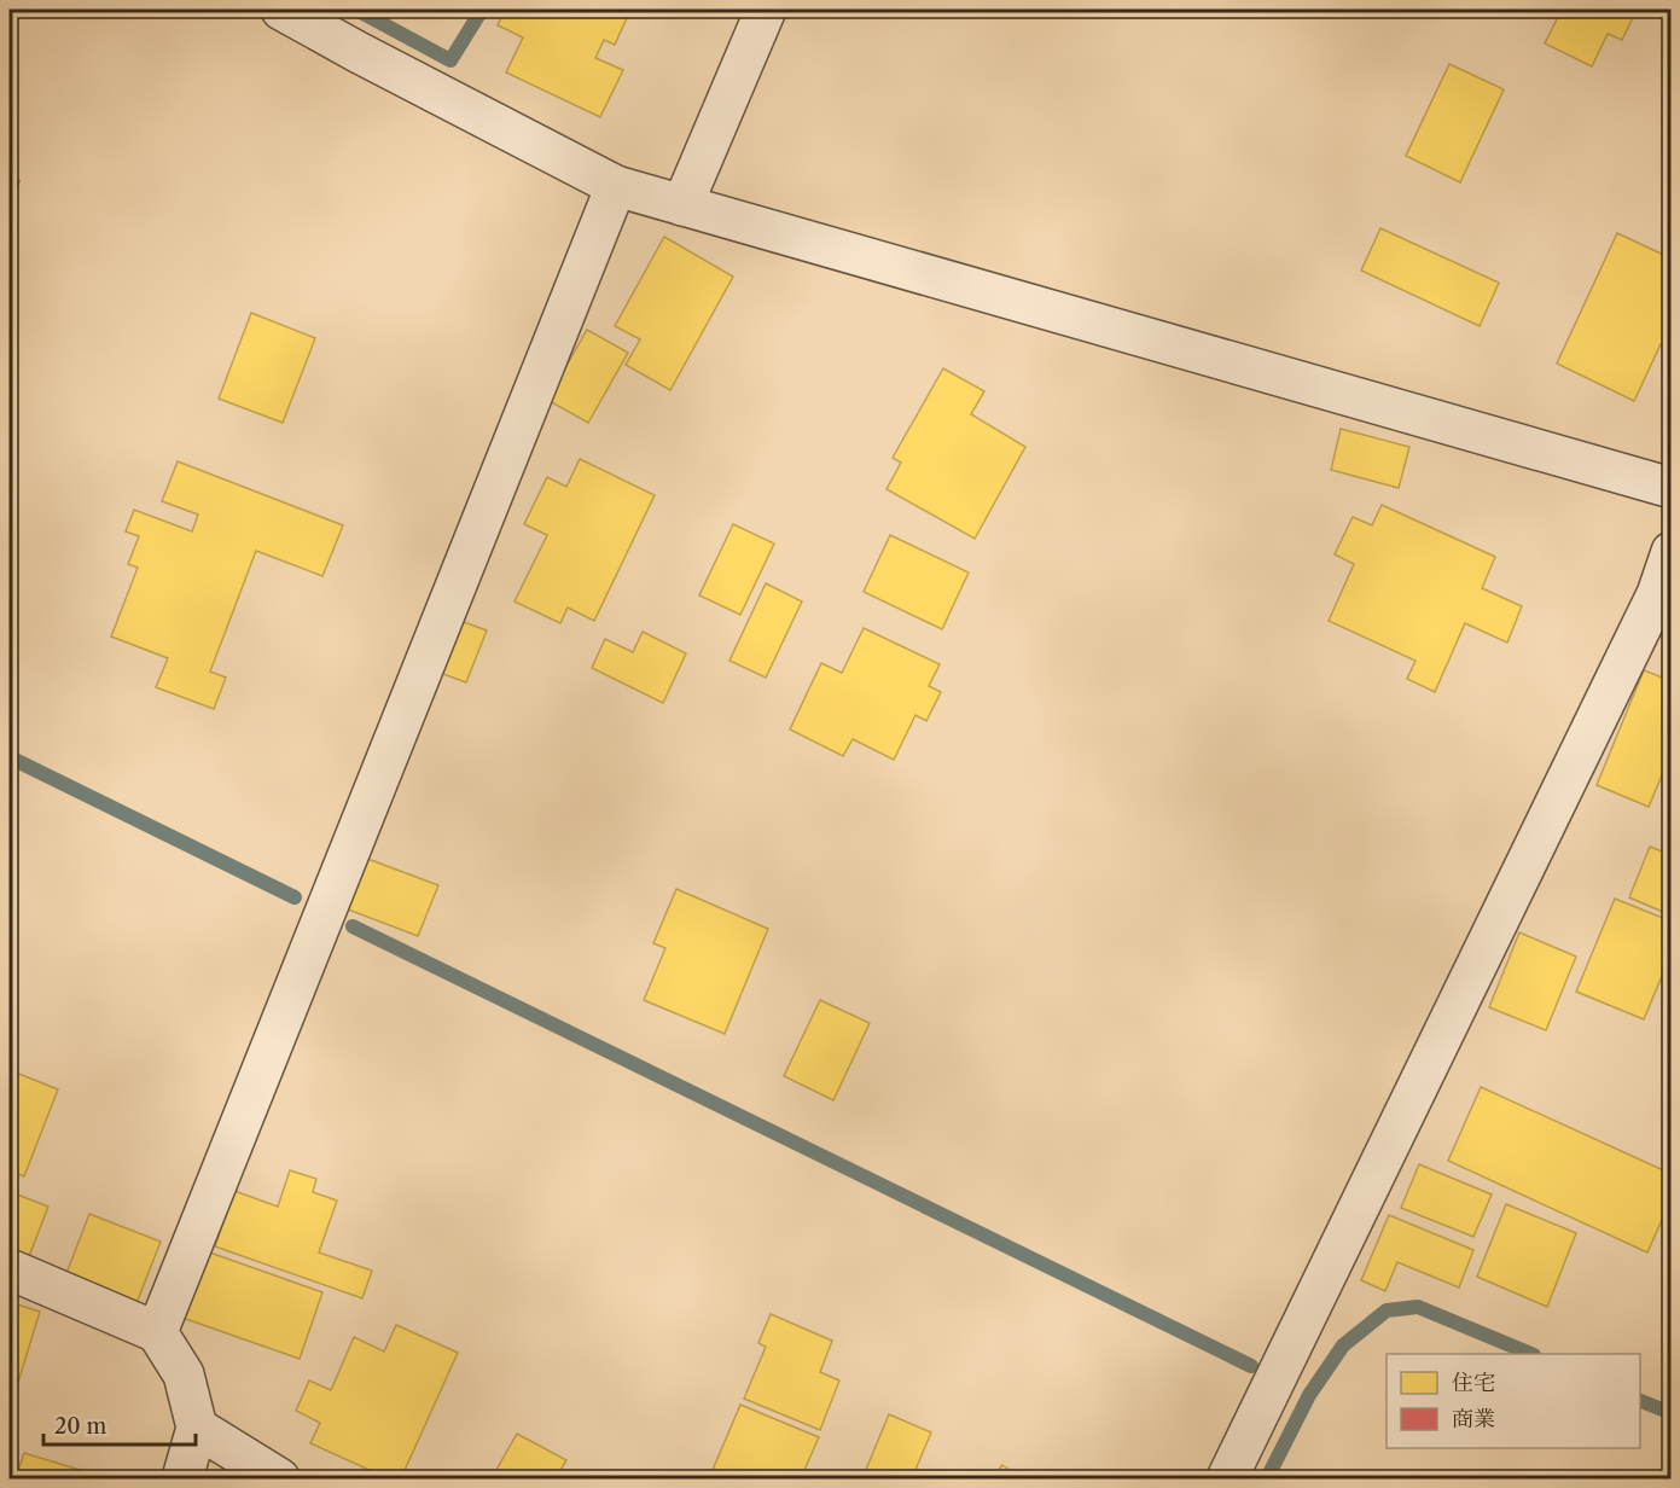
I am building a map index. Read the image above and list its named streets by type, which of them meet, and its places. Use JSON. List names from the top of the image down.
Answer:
{
  "legend": ["住宅", "商業"],
  "scale_bar": "20 m"
}
